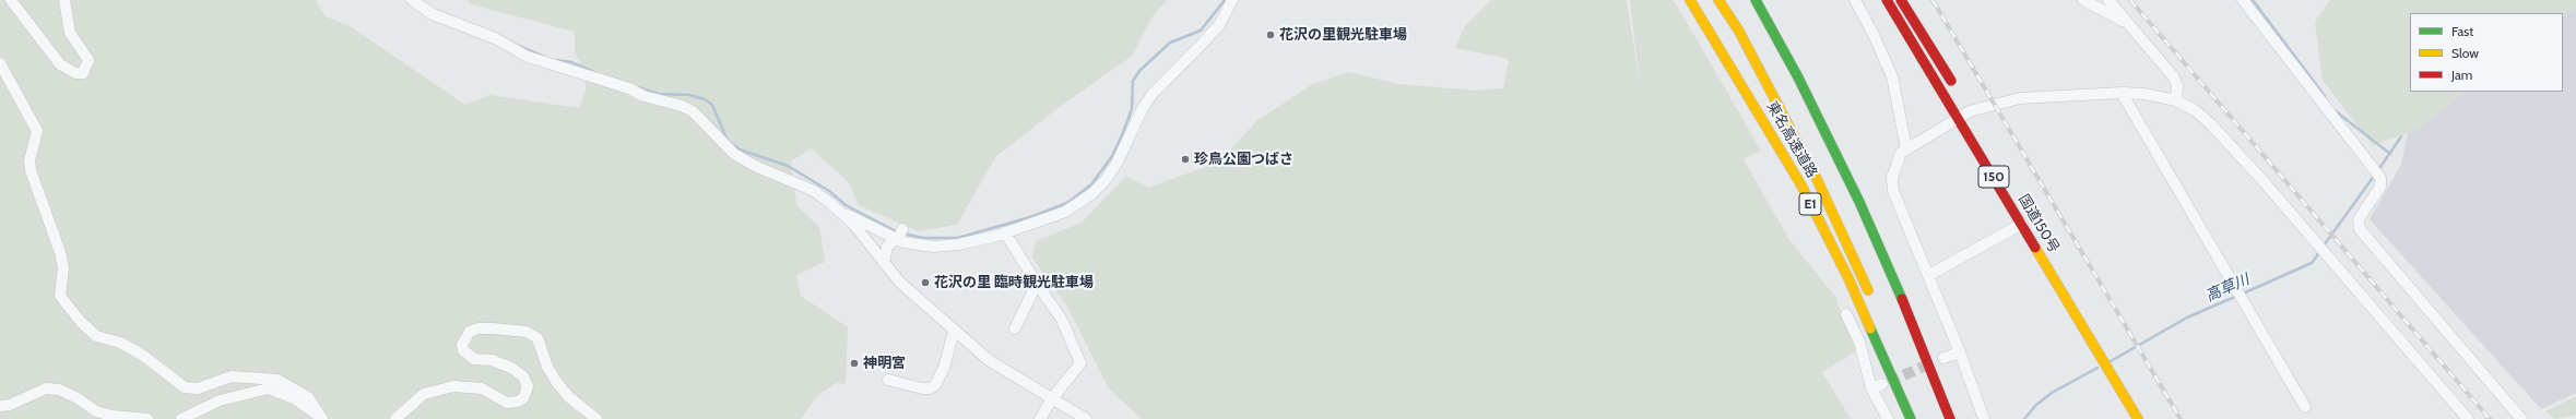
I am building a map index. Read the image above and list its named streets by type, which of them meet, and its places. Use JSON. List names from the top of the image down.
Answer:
{
  "streets": {
    "highway": [
      "東名高速道路",
      "150",
      "E1",
      "国道150号"
    ]
  },
  "water": ["高草川"],
  "places": [
    "花沢の里観光駐車場",
    "珍鳥公園つばさ",
    "花沢の里 臨時観光駐車場",
    "神明宮"
  ],
  "legend": ["Fast", "Slow", "Jam"]
}
